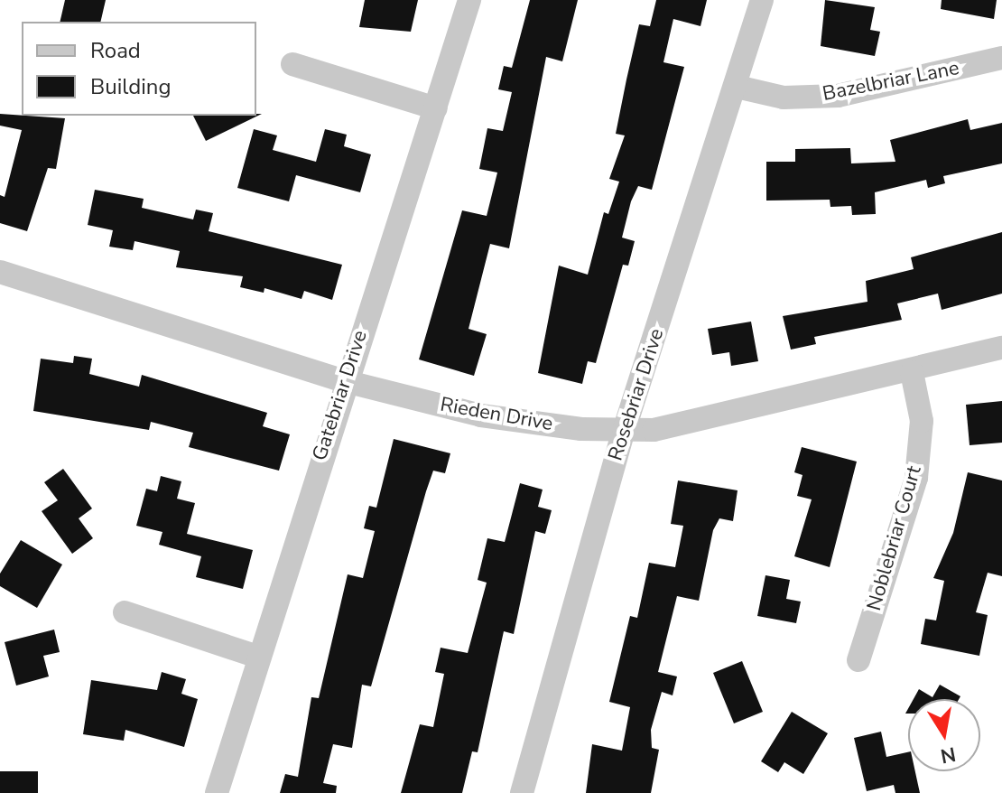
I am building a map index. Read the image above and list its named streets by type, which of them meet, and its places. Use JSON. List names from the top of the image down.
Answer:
{
  "streets": {
    "street": [
      "Bazelbriar Lane",
      "Rosebriar Drive",
      "Gatebriar Drive",
      "Rieden Drive",
      "Noblebriar Court"
    ]
  },
  "crossings": [
    ["Bazelbriar Lane", "Rosebriar Drive"],
    ["Rosebriar Drive", "Rieden Drive"],
    ["Gatebriar Drive", "Rieden Drive"],
    ["Rieden Drive", "Noblebriar Court"]
  ],
  "legend": ["Road", "Building"],
  "north": "bottom"
}
